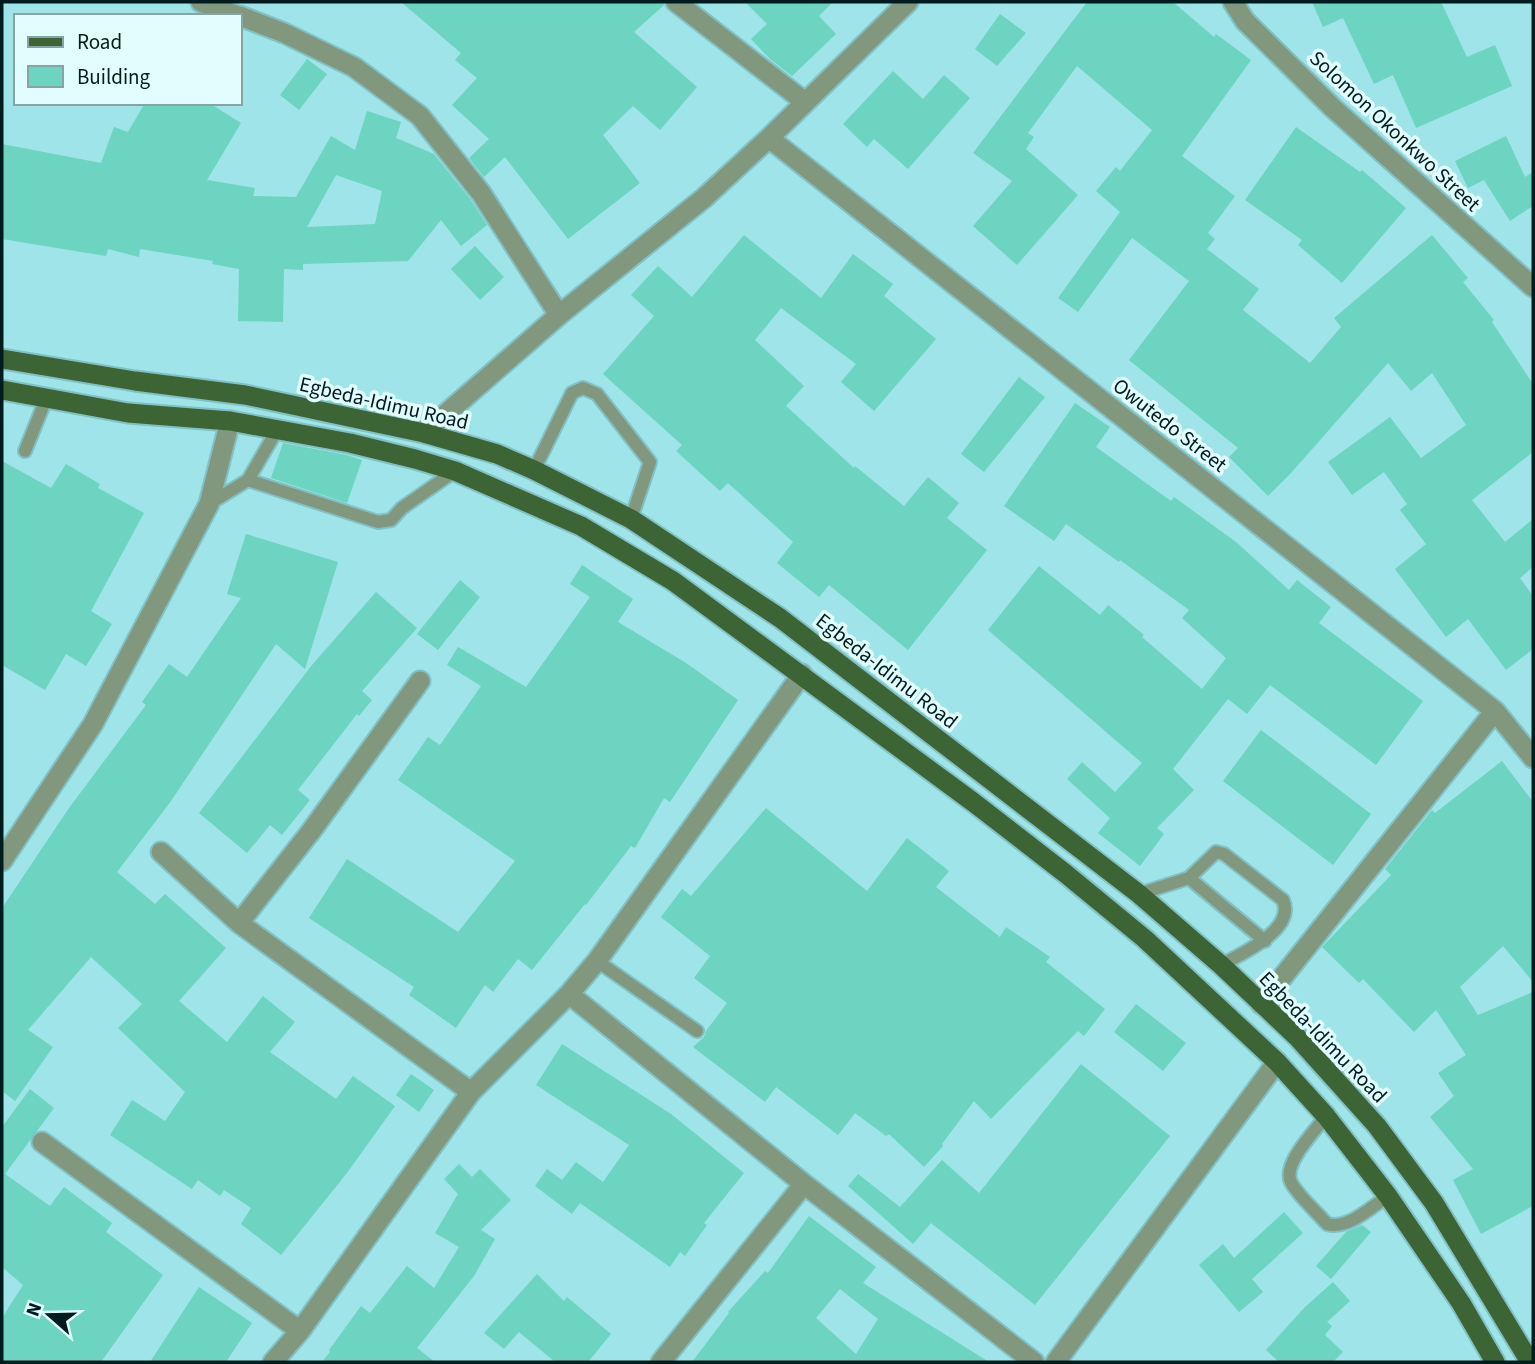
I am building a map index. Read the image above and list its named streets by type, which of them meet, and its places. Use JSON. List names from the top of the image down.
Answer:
{
  "streets": {
    "main road": ["Egbeda-Idimu Road"],
    "street": ["Solomon Okonkwo Street", "Owutedo Street"]
  },
  "legend": ["Road", "Building"],
  "north": "left"
}
